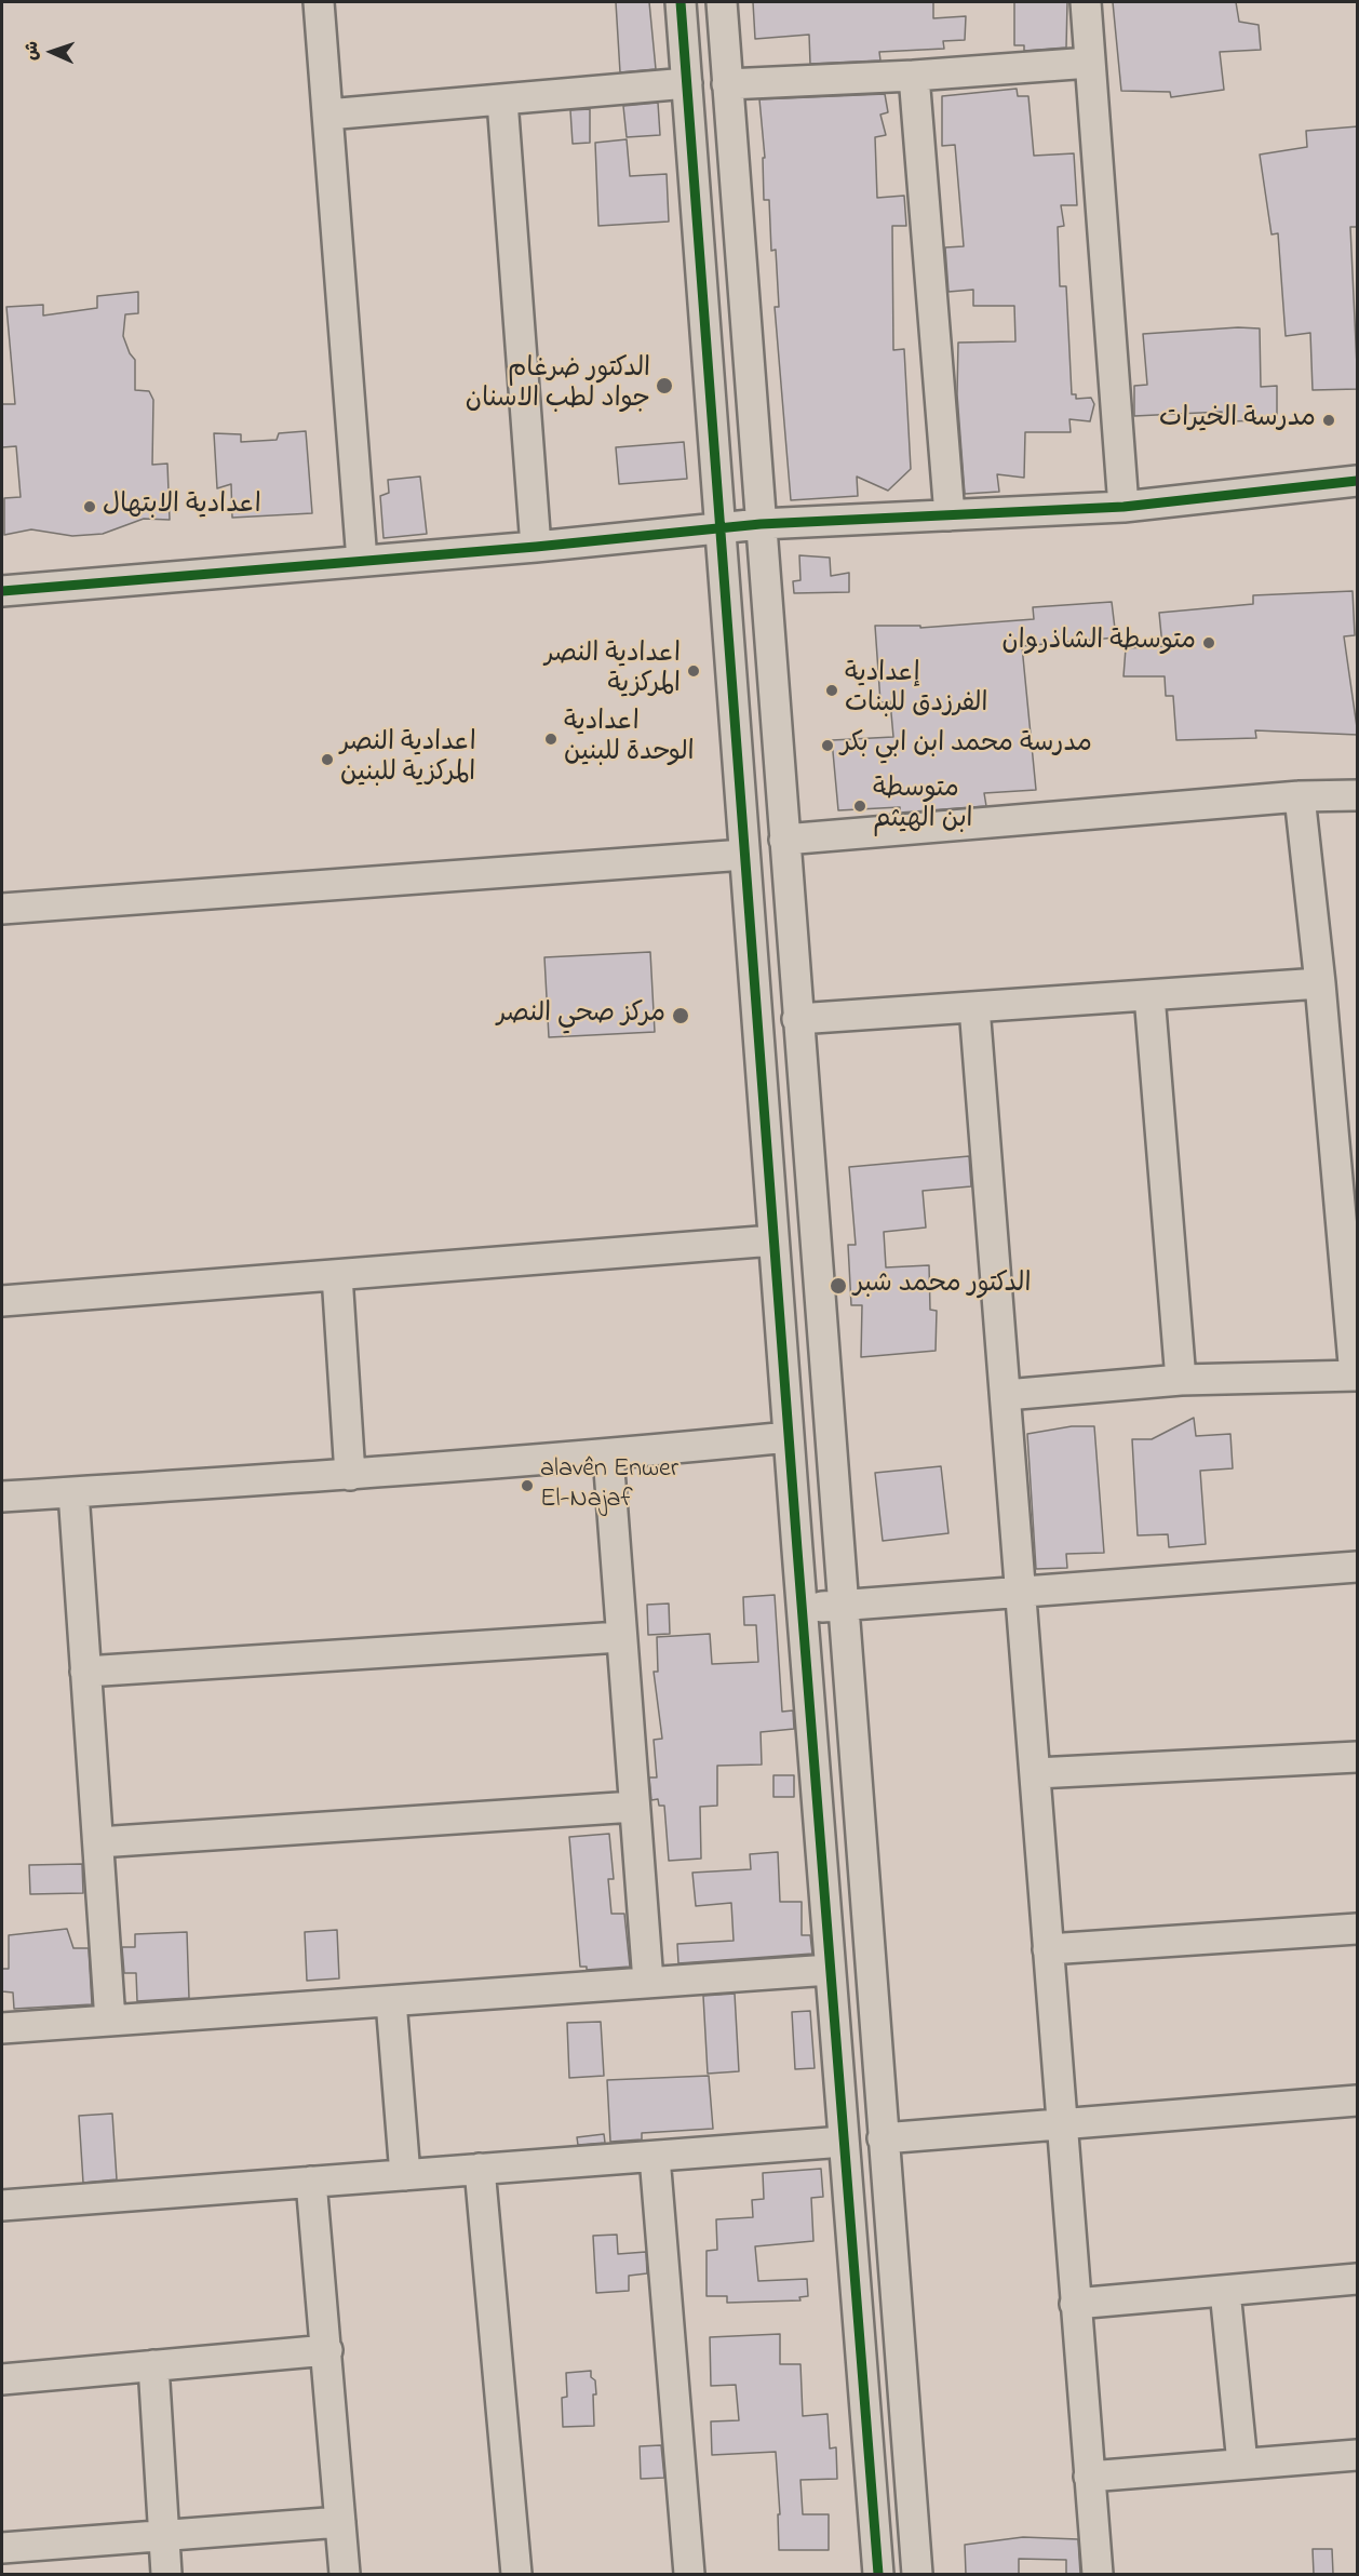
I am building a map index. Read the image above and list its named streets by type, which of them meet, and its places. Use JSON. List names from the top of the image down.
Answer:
{
  "places": [
    "الدكتور ضرغام جواد لطب الاسنان",
    "مدرسة الخيرات",
    "اعدادية الابتهال",
    "متوسطة الشاذروان",
    "اعدادية النصر المركزية",
    "إعدادية الفرزدق للبنات",
    "اعدادية الوحدة للبنين",
    "مدرسة محمد ابن ابي بكر",
    "اعدادية النصر المركزية للبنين",
    "متوسطة ابن الهيثم",
    "مركز صحي النصر",
    "الدكتور محمد شبر",
    "alavên Enwer El-Najaf"
  ],
  "north": "left"
}
